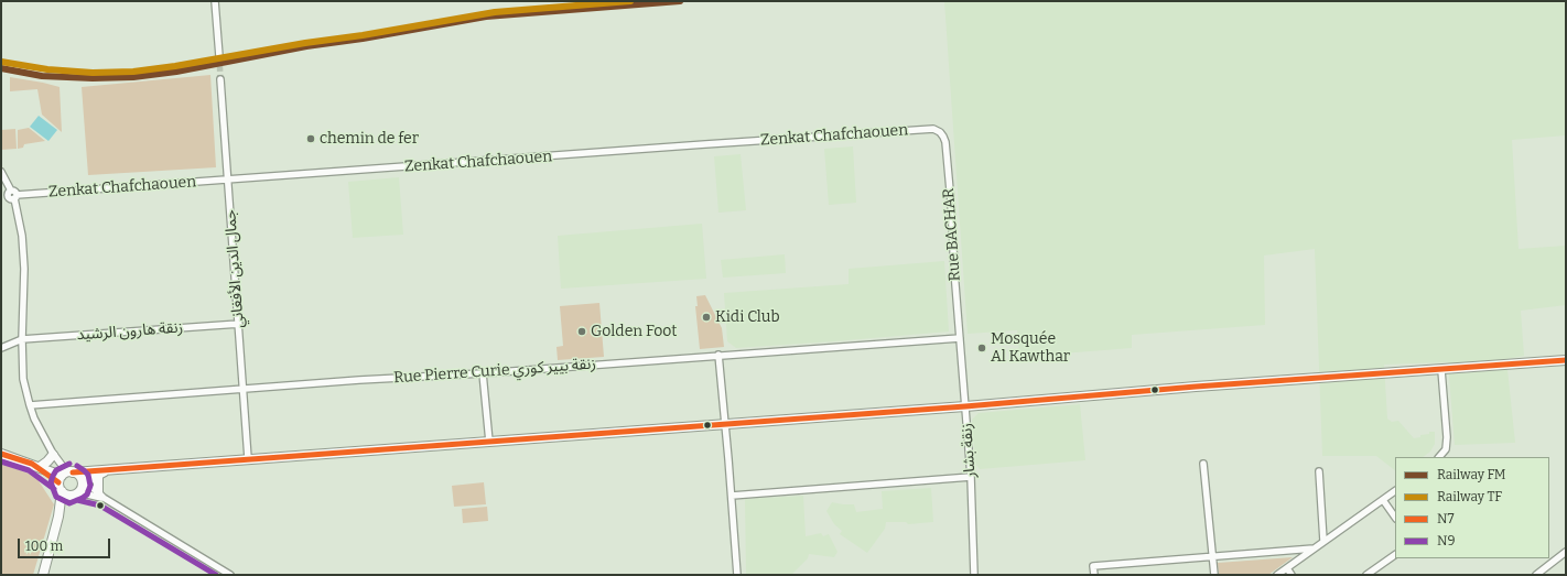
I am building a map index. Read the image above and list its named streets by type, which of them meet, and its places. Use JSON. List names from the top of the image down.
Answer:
{
  "streets": {
    "street": [
      "Zenkat Chafchaouen",
      "Rue BACHAR",
      "جمال الدين الأفغاني",
      "زنقة هارون الرشيد",
      "Rue Pierre Curie زنقة بيير كوري",
      "زنقة بشار"
    ]
  },
  "crossings": [
    ["Zenkat Chafchaouen", "Rue BACHAR"],
    ["Zenkat Chafchaouen", "جمال الدين الأفغاني"],
    ["Rue BACHAR", "Rue Pierre Curie زنقة بيير كوري"],
    ["Rue BACHAR", "زنقة بشار"],
    ["جمال الدين الأفغاني", "زنقة هارون الرشيد"],
    ["جمال الدين الأفغاني", "Rue Pierre Curie زنقة بيير كوري"],
    ["Rue Pierre Curie زنقة بيير كوري", "زنقة بشار"]
  ],
  "places": [
    "chemin de fer",
    "Kidi Club",
    "Golden Foot",
    "Mosquée Al Kawthar"
  ],
  "lines": [
    "rail line FM",
    "rail line TF",
    "transit line N7",
    "transit line N9"
  ],
  "legend": [
    "Railway FM",
    "Railway TF",
    "N7",
    "N9"
  ],
  "scale_bar": "100 m"
}
